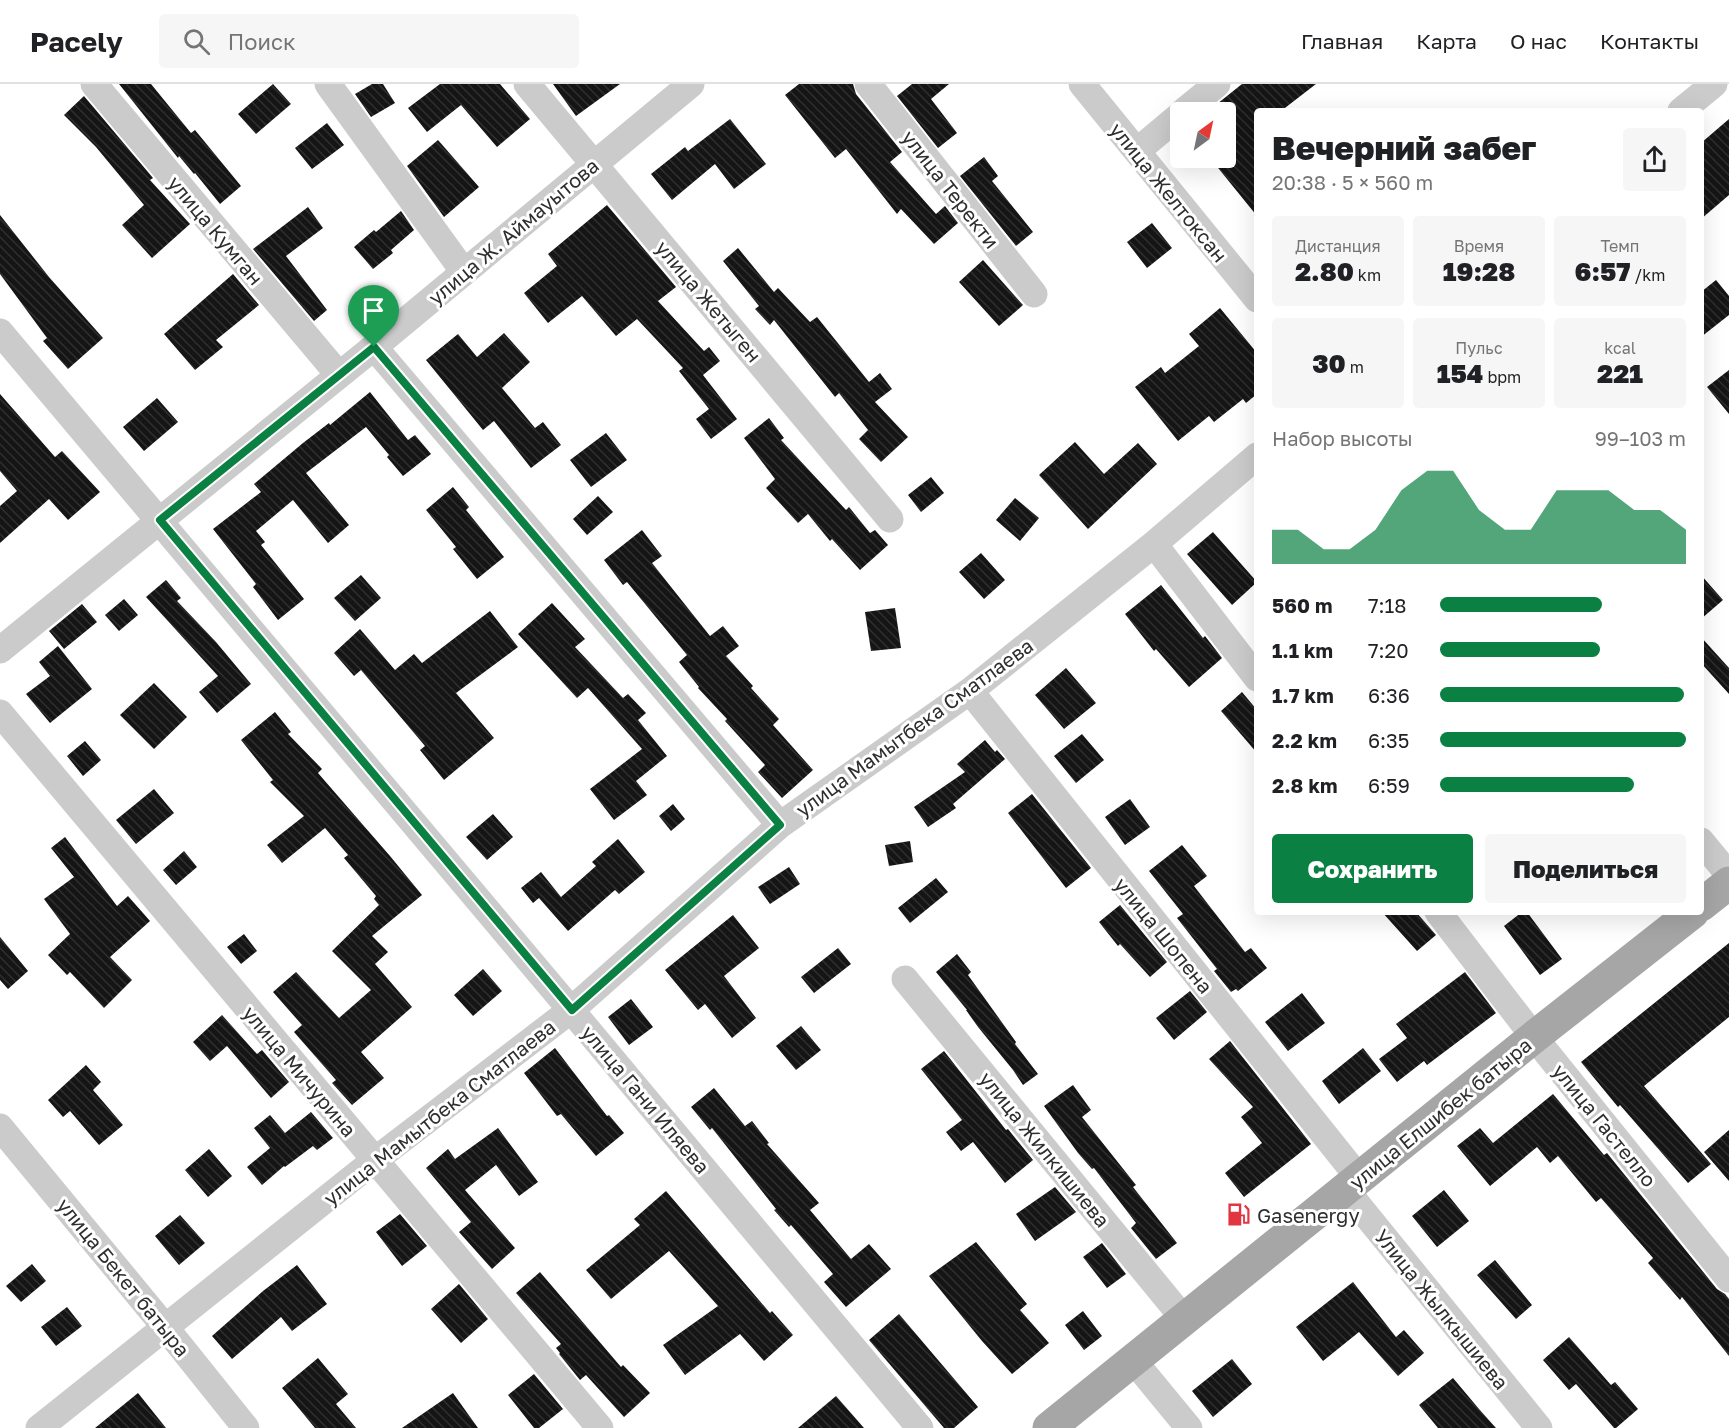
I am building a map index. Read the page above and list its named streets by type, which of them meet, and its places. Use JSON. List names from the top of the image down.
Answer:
{
  "streets": {
    "main road": ["улица Елшибек батыра"],
    "street": [
      "улица Теректи",
      "улица Желтоксан",
      "улица Кумган",
      "улица Ж. Аймауытова",
      "улица Жетыген",
      "улица Мамытбека Сматлаева",
      "улица Шопена",
      "улица Мичурина",
      "улица Гани Иляева",
      "улица Гастелло",
      "улица Жилкишиева",
      "улица Бекет батыра",
      "Улица Жылкышиева"
    ]
  },
  "crossings": [
    ["улица Кумган", "улица Ж. Аймауытова"],
    ["улица Ж. Аймауытова", "улица Жетыген"],
    ["улица Ж. Аймауытова", "улица Гани Иляева"],
    ["улица Мамытбека Сматлаева", "улица Шопена"],
    ["улица Мамытбека Сматлаева", "улица Мичурина"],
    ["улица Мамытбека Сматлаева", "улица Гани Иляева"],
    ["улица Мамытбека Сматлаева", "улица Бекет батыра"],
    ["улица Шопена", "улица Елшибек батыра"],
    ["улица Шопена", "Улица Жылкышиева"],
    ["улица Елшибек батыра", "улица Гастелло"],
    ["улица Елшибек батыра", "улица Жилкишиева"],
    ["улица Елшибек батыра", "Улица Жылкышиева"]
  ],
  "places": {
    "fuel station": ["Gasenergy"]
  },
  "north": "top right",
  "page": {
    "header": "Pacely",
    "search": "Поиск",
    "nav": [
      "Главная",
      "Карта",
      "О нас",
      "Контакты"
    ],
    "heading": ["Вечерний забег", "20:38 · 5 × 560 m"],
    "stats": [
      ["Дистанция", "2.80 km"],
      ["Время", "19:28"],
      ["Темп", "6:57 /km"],
      ["30 m"],
      ["Пульс", "154 bpm"],
      ["kcal", "221"]
    ],
    "chart": ["Набор высоты", "99–103 m"],
    "list": [
      {
        "name": "560 m",
        "note": "7:18"
      },
      {
        "name": "1.1 km",
        "note": "7:20"
      },
      {
        "name": "1.7 km",
        "note": "6:36"
      },
      {
        "name": "2.2 km",
        "note": "6:35"
      },
      {
        "name": "2.8 km",
        "note": "6:59"
      }
    ],
    "buttons": ["Сохранить", "Поделиться"]
  }
}
